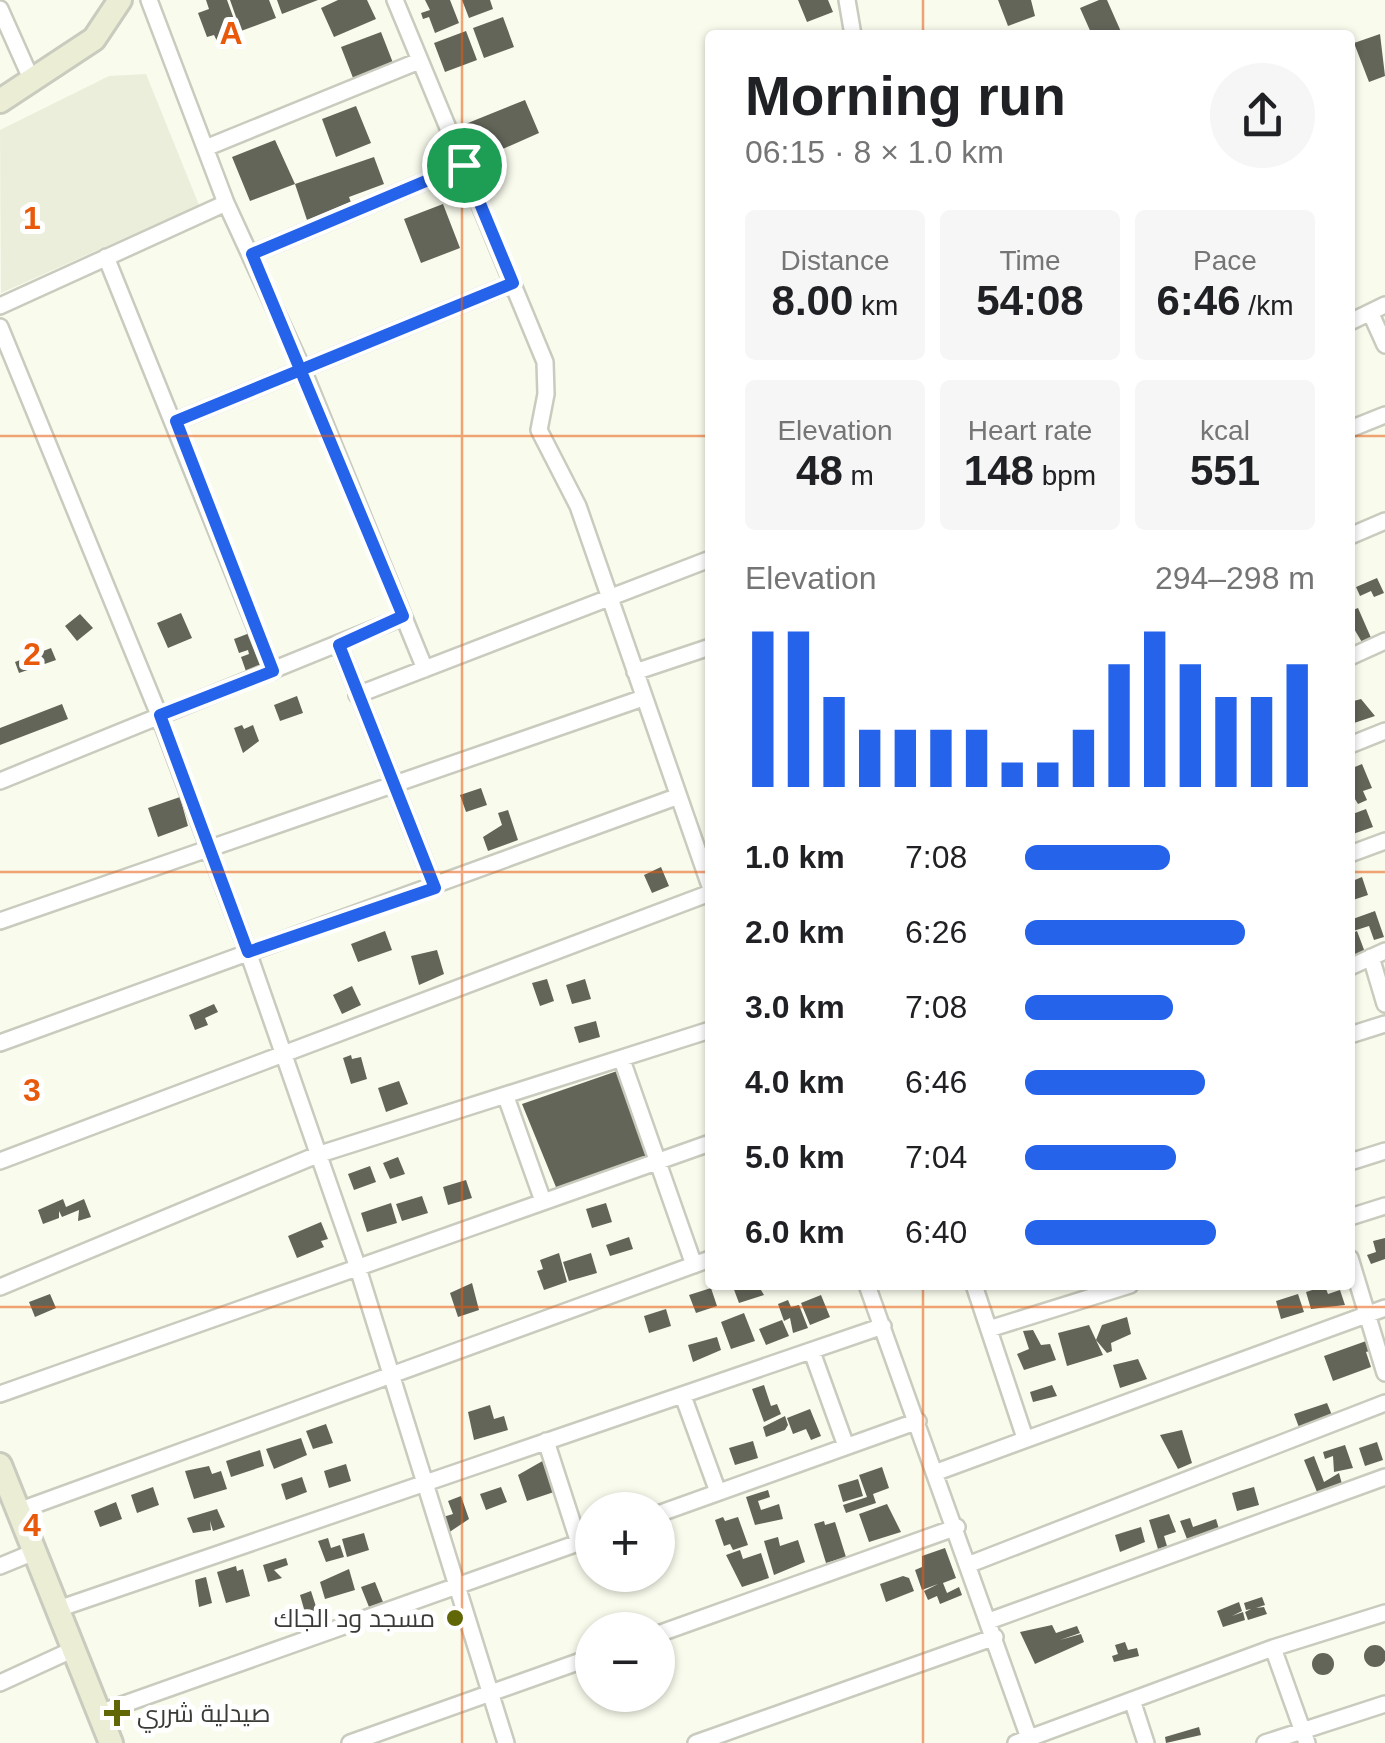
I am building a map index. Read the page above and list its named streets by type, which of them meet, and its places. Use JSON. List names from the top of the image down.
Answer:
{
  "places": {
    "other": ["مسجد ود الجاك"],
    "health": ["صيدلية شرري"]
  },
  "page": {
    "heading": ["Morning run", "06:15 · 8 × 1.0 km"],
    "stats": [
      ["Distance", "8.00 km"],
      ["Time", "54:08"],
      ["Pace", "6:46 /km"],
      ["Elevation", "48 m"],
      ["Heart rate", "148 bpm"],
      ["kcal", "551"]
    ],
    "chart": ["Elevation", "294–298 m"],
    "list": [
      {
        "name": "1.0 km",
        "note": "7:08"
      },
      {
        "name": "2.0 km",
        "note": "6:26"
      },
      {
        "name": "3.0 km",
        "note": "7:08"
      },
      {
        "name": "4.0 km",
        "note": "6:46"
      },
      {
        "name": "5.0 km",
        "note": "7:04"
      },
      {
        "name": "6.0 km",
        "note": "6:40"
      }
    ],
    "map_buttons": ["+", "−"]
  },
  "grid": {
    "columns": ["A"],
    "rows": [
      "1",
      "2",
      "3",
      "4"
    ]
  }
}
